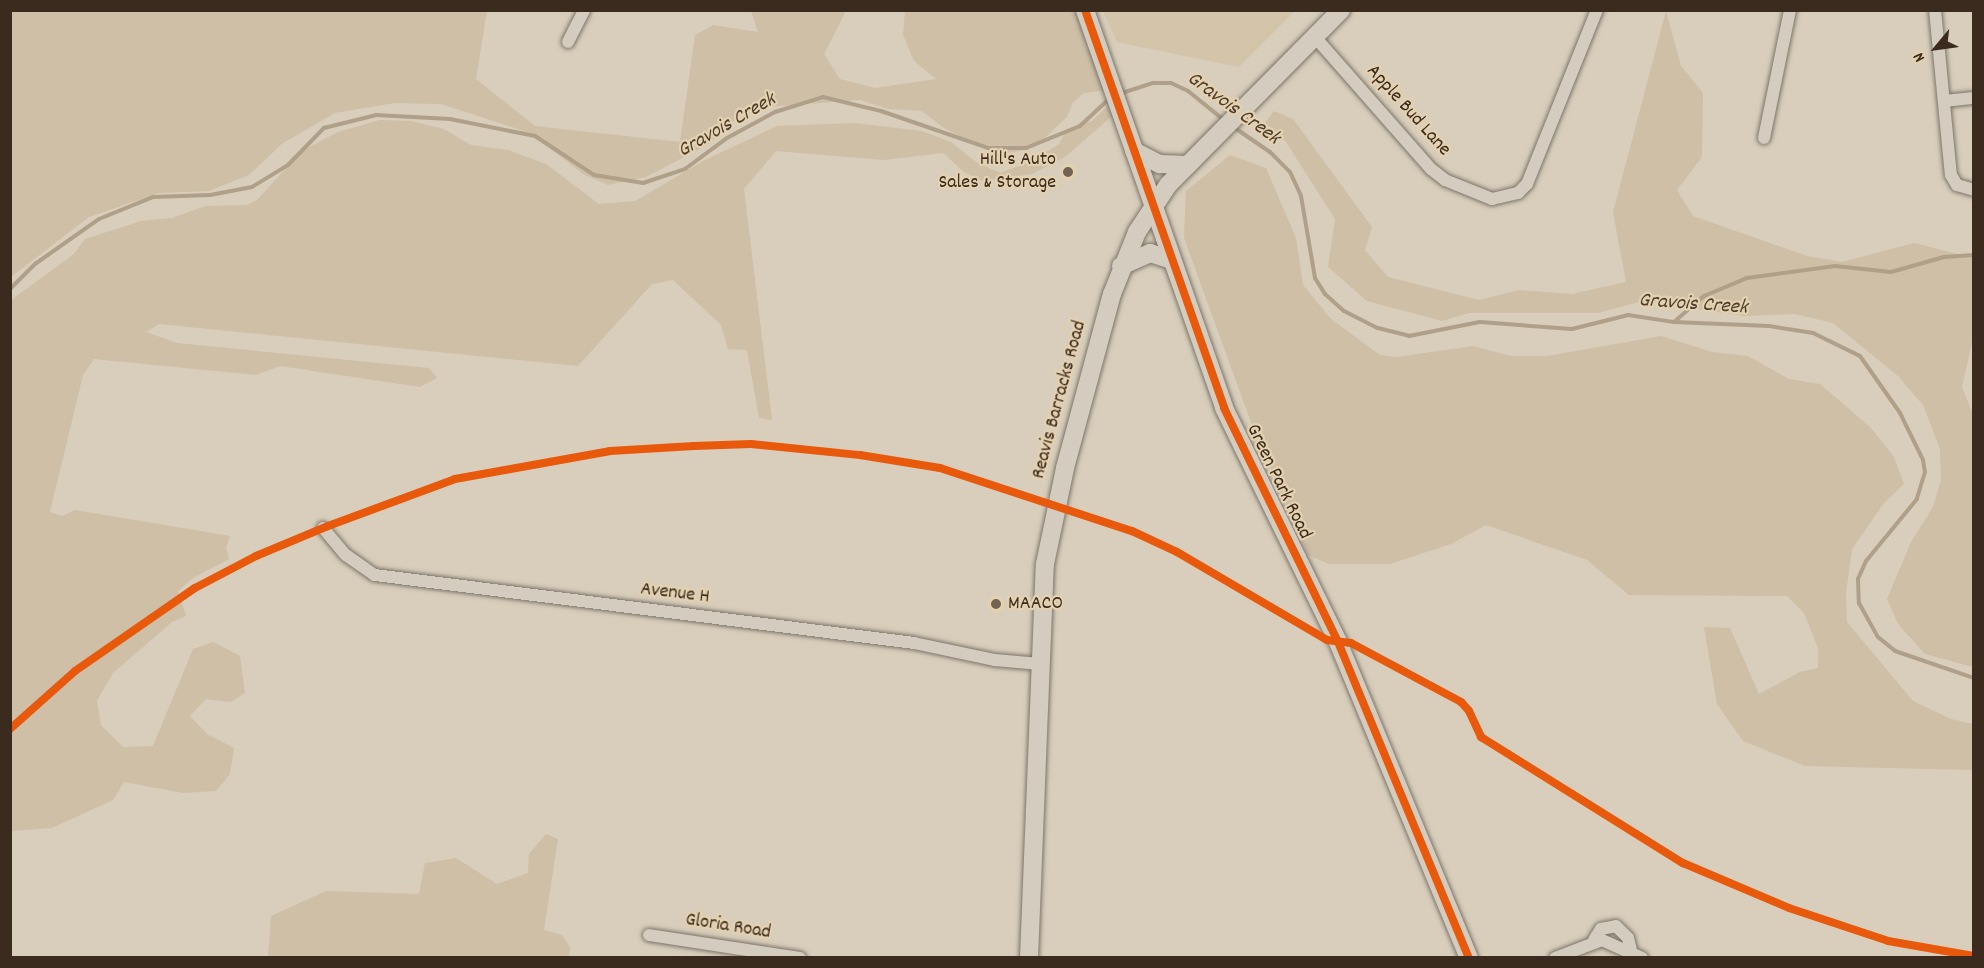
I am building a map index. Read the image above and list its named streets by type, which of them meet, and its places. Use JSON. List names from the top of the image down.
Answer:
{
  "streets": {
    "main road": ["Reavis Barracks Road", "Green Park Road"],
    "street": ["Apple Bud Lane", "Avenue H", "Gloria Road"]
  },
  "crossings": [
    ["Apple Bud Lane", "Reavis Barracks Road"],
    ["Reavis Barracks Road", "Green Park Road"],
    ["Reavis Barracks Road", "Avenue H"]
  ],
  "water": ["Gravois Creek"],
  "places": ["Hill's Auto Sales & Storage", "MAACO"],
  "north": "bottom left"
}
